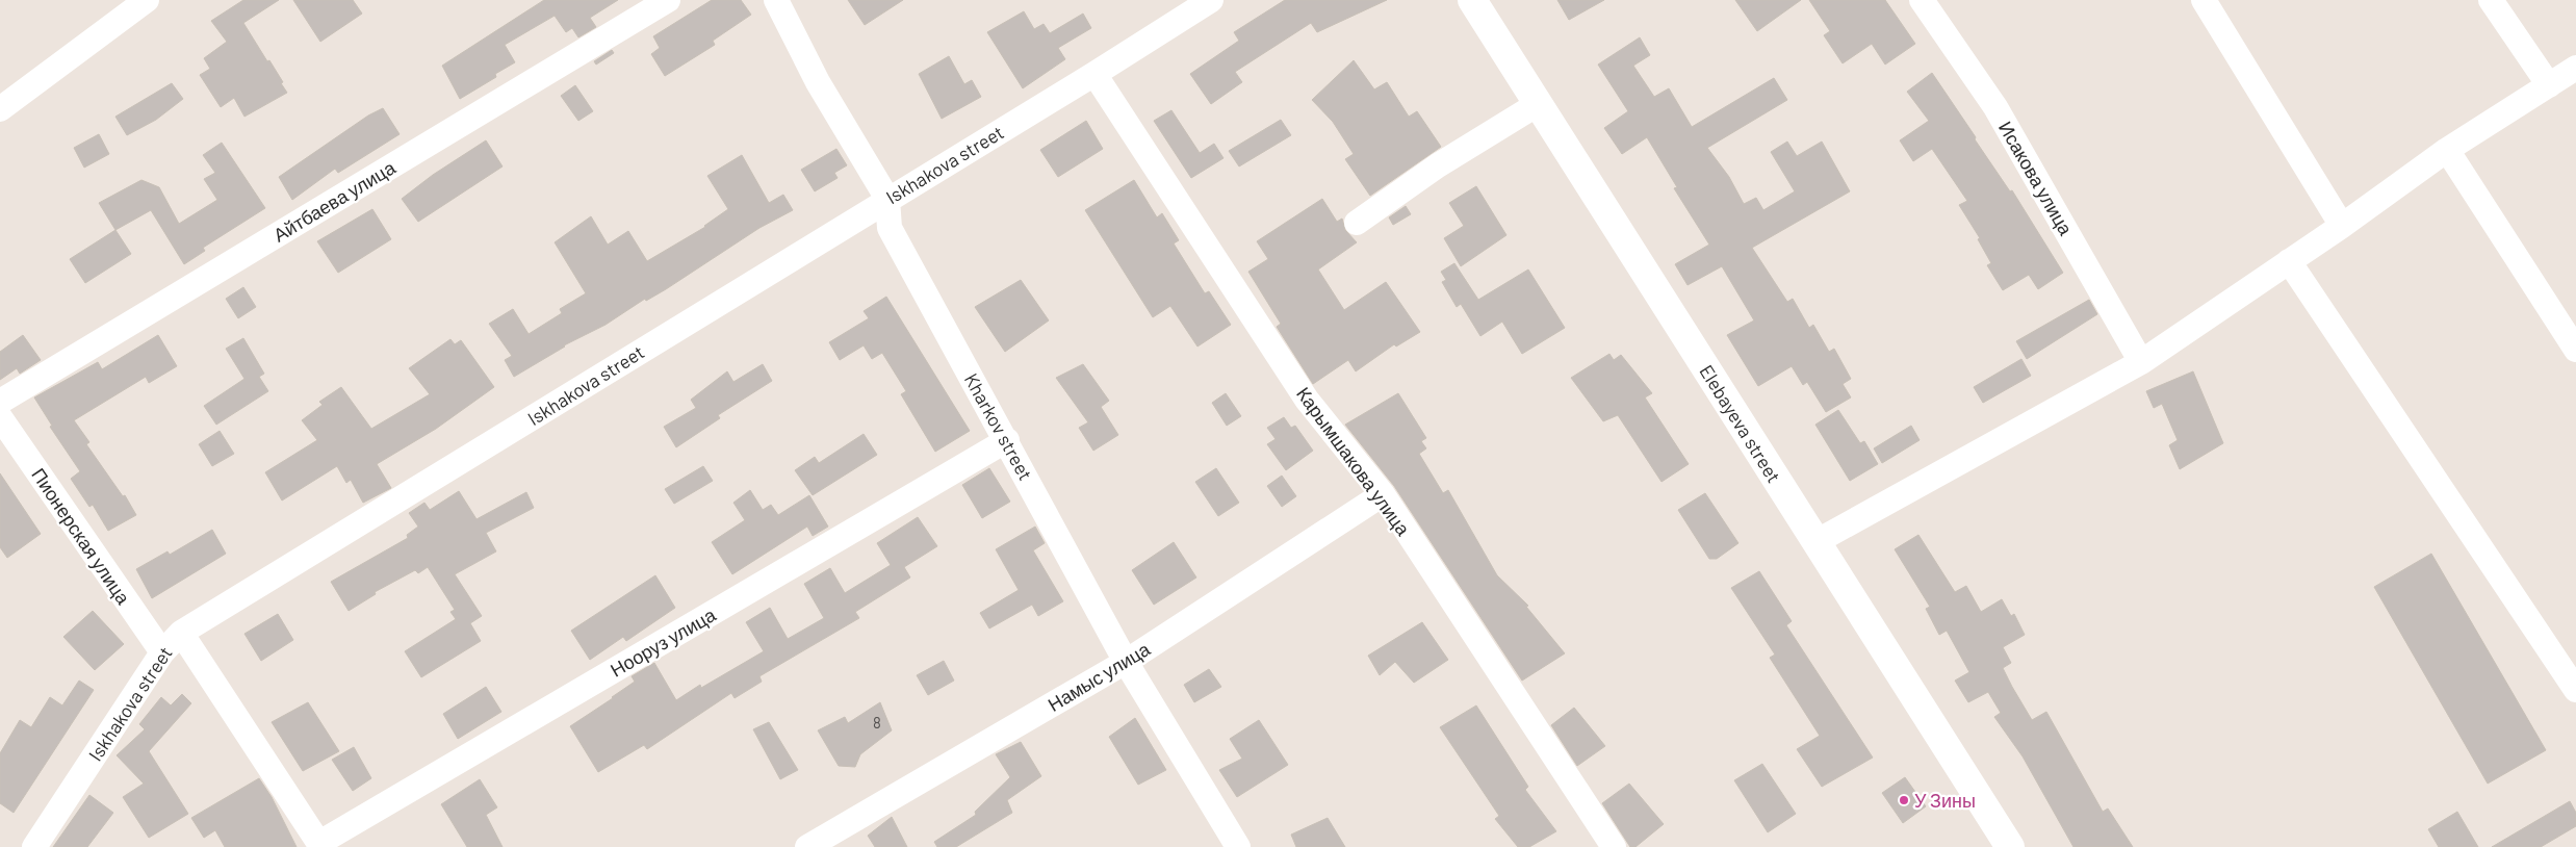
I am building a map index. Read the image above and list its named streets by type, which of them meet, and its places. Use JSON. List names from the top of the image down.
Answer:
{
  "streets": {
    "street": [
      "Iskhakova street",
      "Исакова улица",
      "Айтбаева улица",
      "Elebayeva street",
      "Kharkov street",
      "Карымшакова улица",
      "Пионерская улица",
      "Нооруз улица",
      "Намыс улица"
    ]
  },
  "crossings": [
    ["Iskhakova street", "Kharkov street"],
    ["Iskhakova street", "Карымшакова улица"],
    ["Iskhakova street", "Пионерская улица"],
    ["Kharkov street", "Нооруз улица"],
    ["Kharkov street", "Намыс улица"],
    ["Карымшакова улица", "Намыс улица"]
  ],
  "places": ["У Зины"],
  "house_numbers": ["8"]
}
